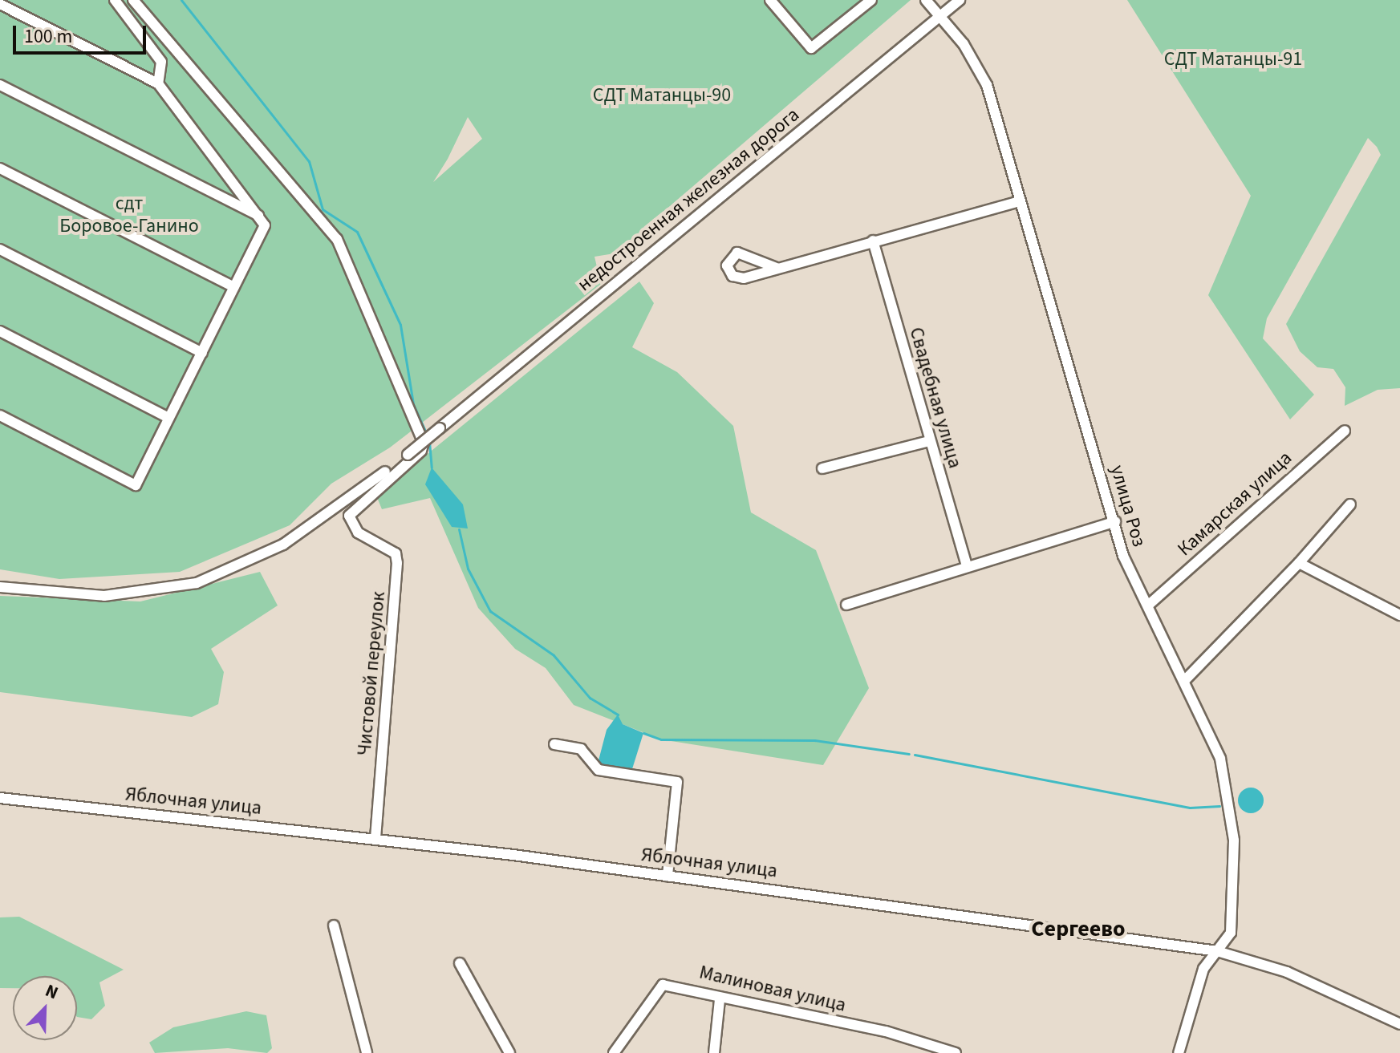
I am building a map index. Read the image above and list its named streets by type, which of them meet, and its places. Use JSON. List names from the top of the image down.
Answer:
{
  "streets": {
    "street": [
      "недостроенная железная дорога",
      "Свадебная улица",
      "Камарская улица",
      "улица Роз",
      "Чистовой переулок",
      "Яблочная улица",
      "Малиновая улица"
    ]
  },
  "crossings": [
    ["недостроенная железная дорога", "улица Роз"],
    ["Камарская улица", "улица Роз"],
    ["улица Роз", "Яблочная улица"],
    ["Чистовой переулок", "Яблочная улица"]
  ],
  "districts": ["Сергеево"],
  "parks": ["СДТ Матанцы-91", "СДТ Матанцы-90", "сдт Боровое-Ганино"],
  "scale_bar": "100 m",
  "north": "top right"
}
